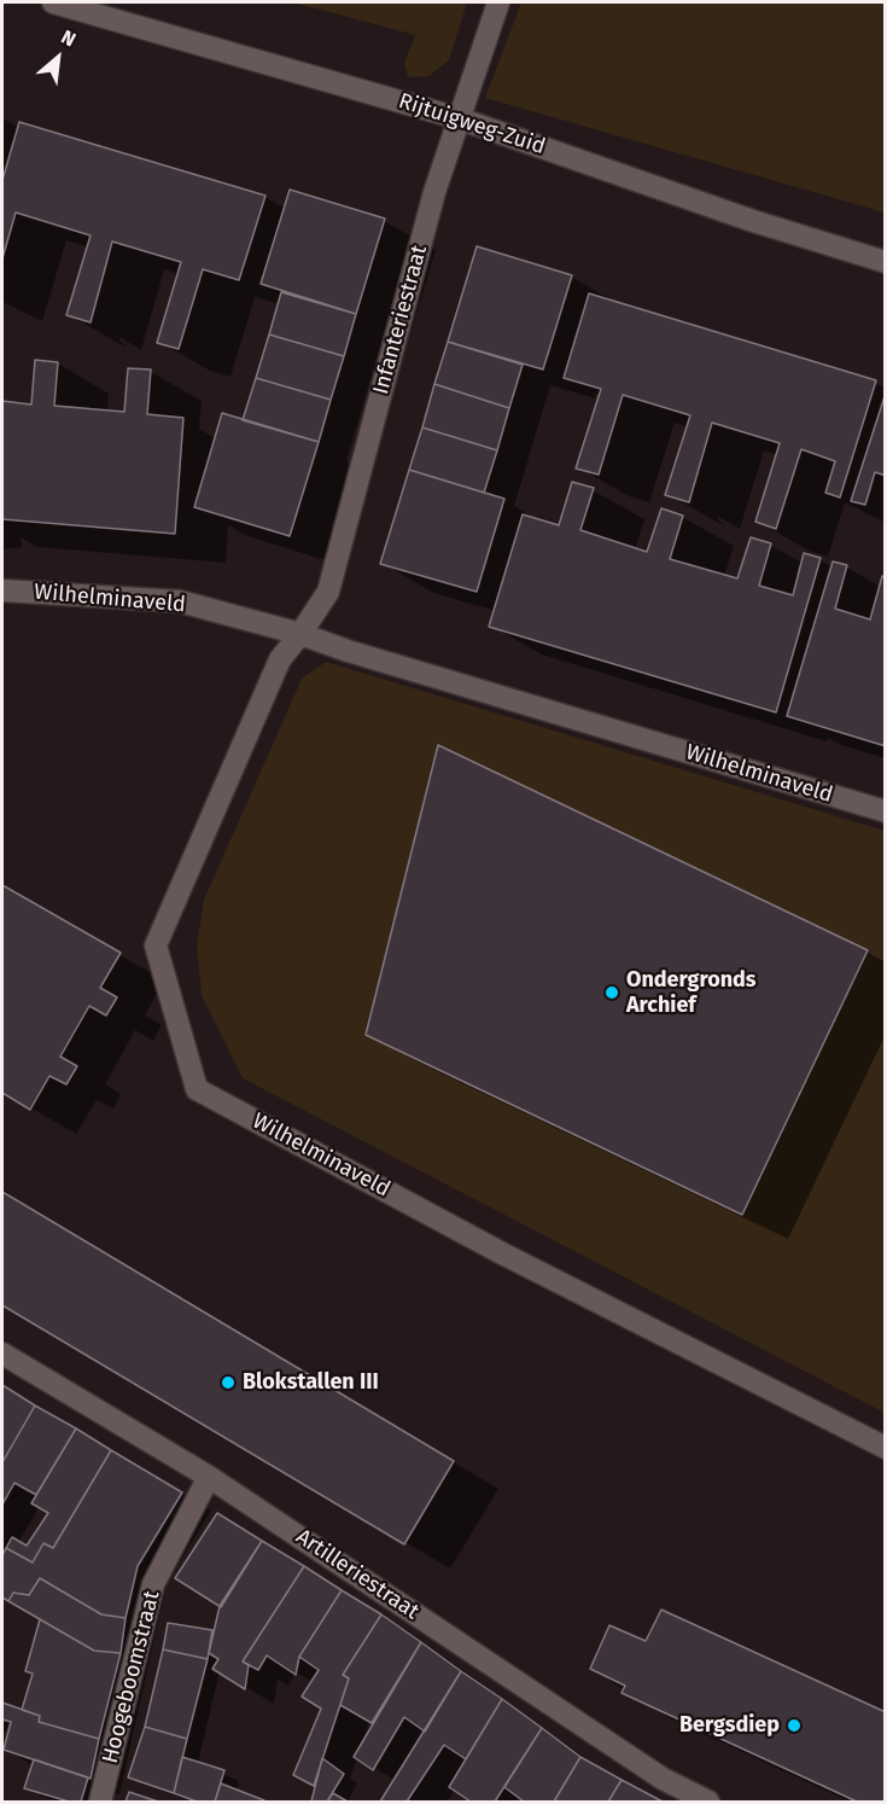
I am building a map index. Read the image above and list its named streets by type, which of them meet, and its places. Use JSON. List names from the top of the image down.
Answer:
{
  "streets": {
    "street": [
      "Rijtuigweg-Zuid",
      "Infanteriestraat",
      "Wilhelminaveld",
      "Artilleriestraat",
      "Hoogeboomstraat"
    ]
  },
  "crossings": [
    ["Rijtuigweg-Zuid", "Infanteriestraat"],
    ["Infanteriestraat", "Wilhelminaveld"],
    ["Artilleriestraat", "Hoogeboomstraat"]
  ],
  "places": ["Ondergronds Archief", "Blokstallen III", "Bergsdiep"],
  "north": "top right"
}
